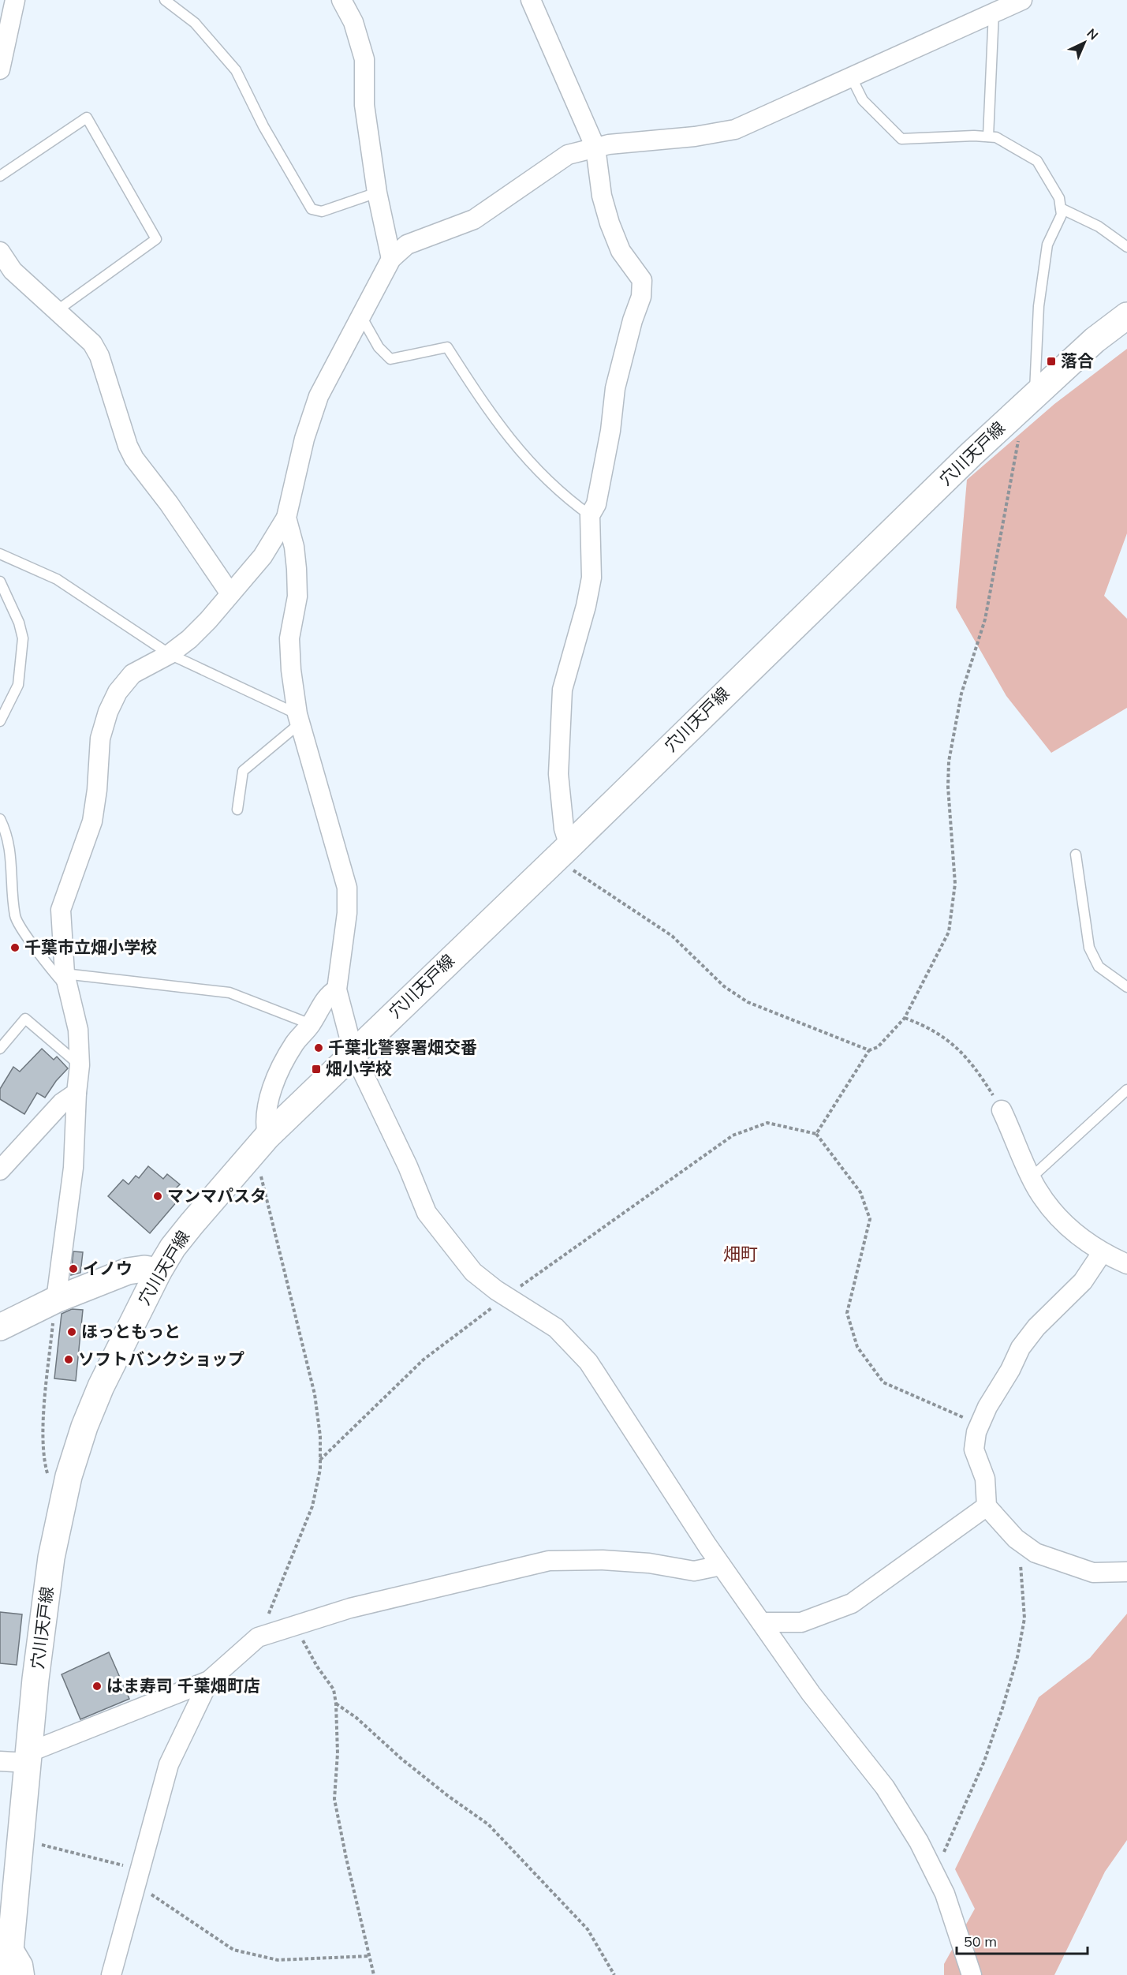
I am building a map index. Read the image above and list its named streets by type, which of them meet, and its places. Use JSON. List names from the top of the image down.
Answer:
{
  "streets": {
    "main road": ["穴川天戸線"]
  },
  "districts": ["畑町"],
  "places": {
    "transit": ["落合", "畑小学校"],
    "other": [
      "千葉市立畑小学校",
      "千葉北警察署畑交番",
      "マンマパスタ",
      "イノウ",
      "ほっともっと",
      "ソフトバンクショップ",
      "はま寿司 千葉畑町店"
    ]
  },
  "scale_bar": "50 m",
  "north": "top right"
}
